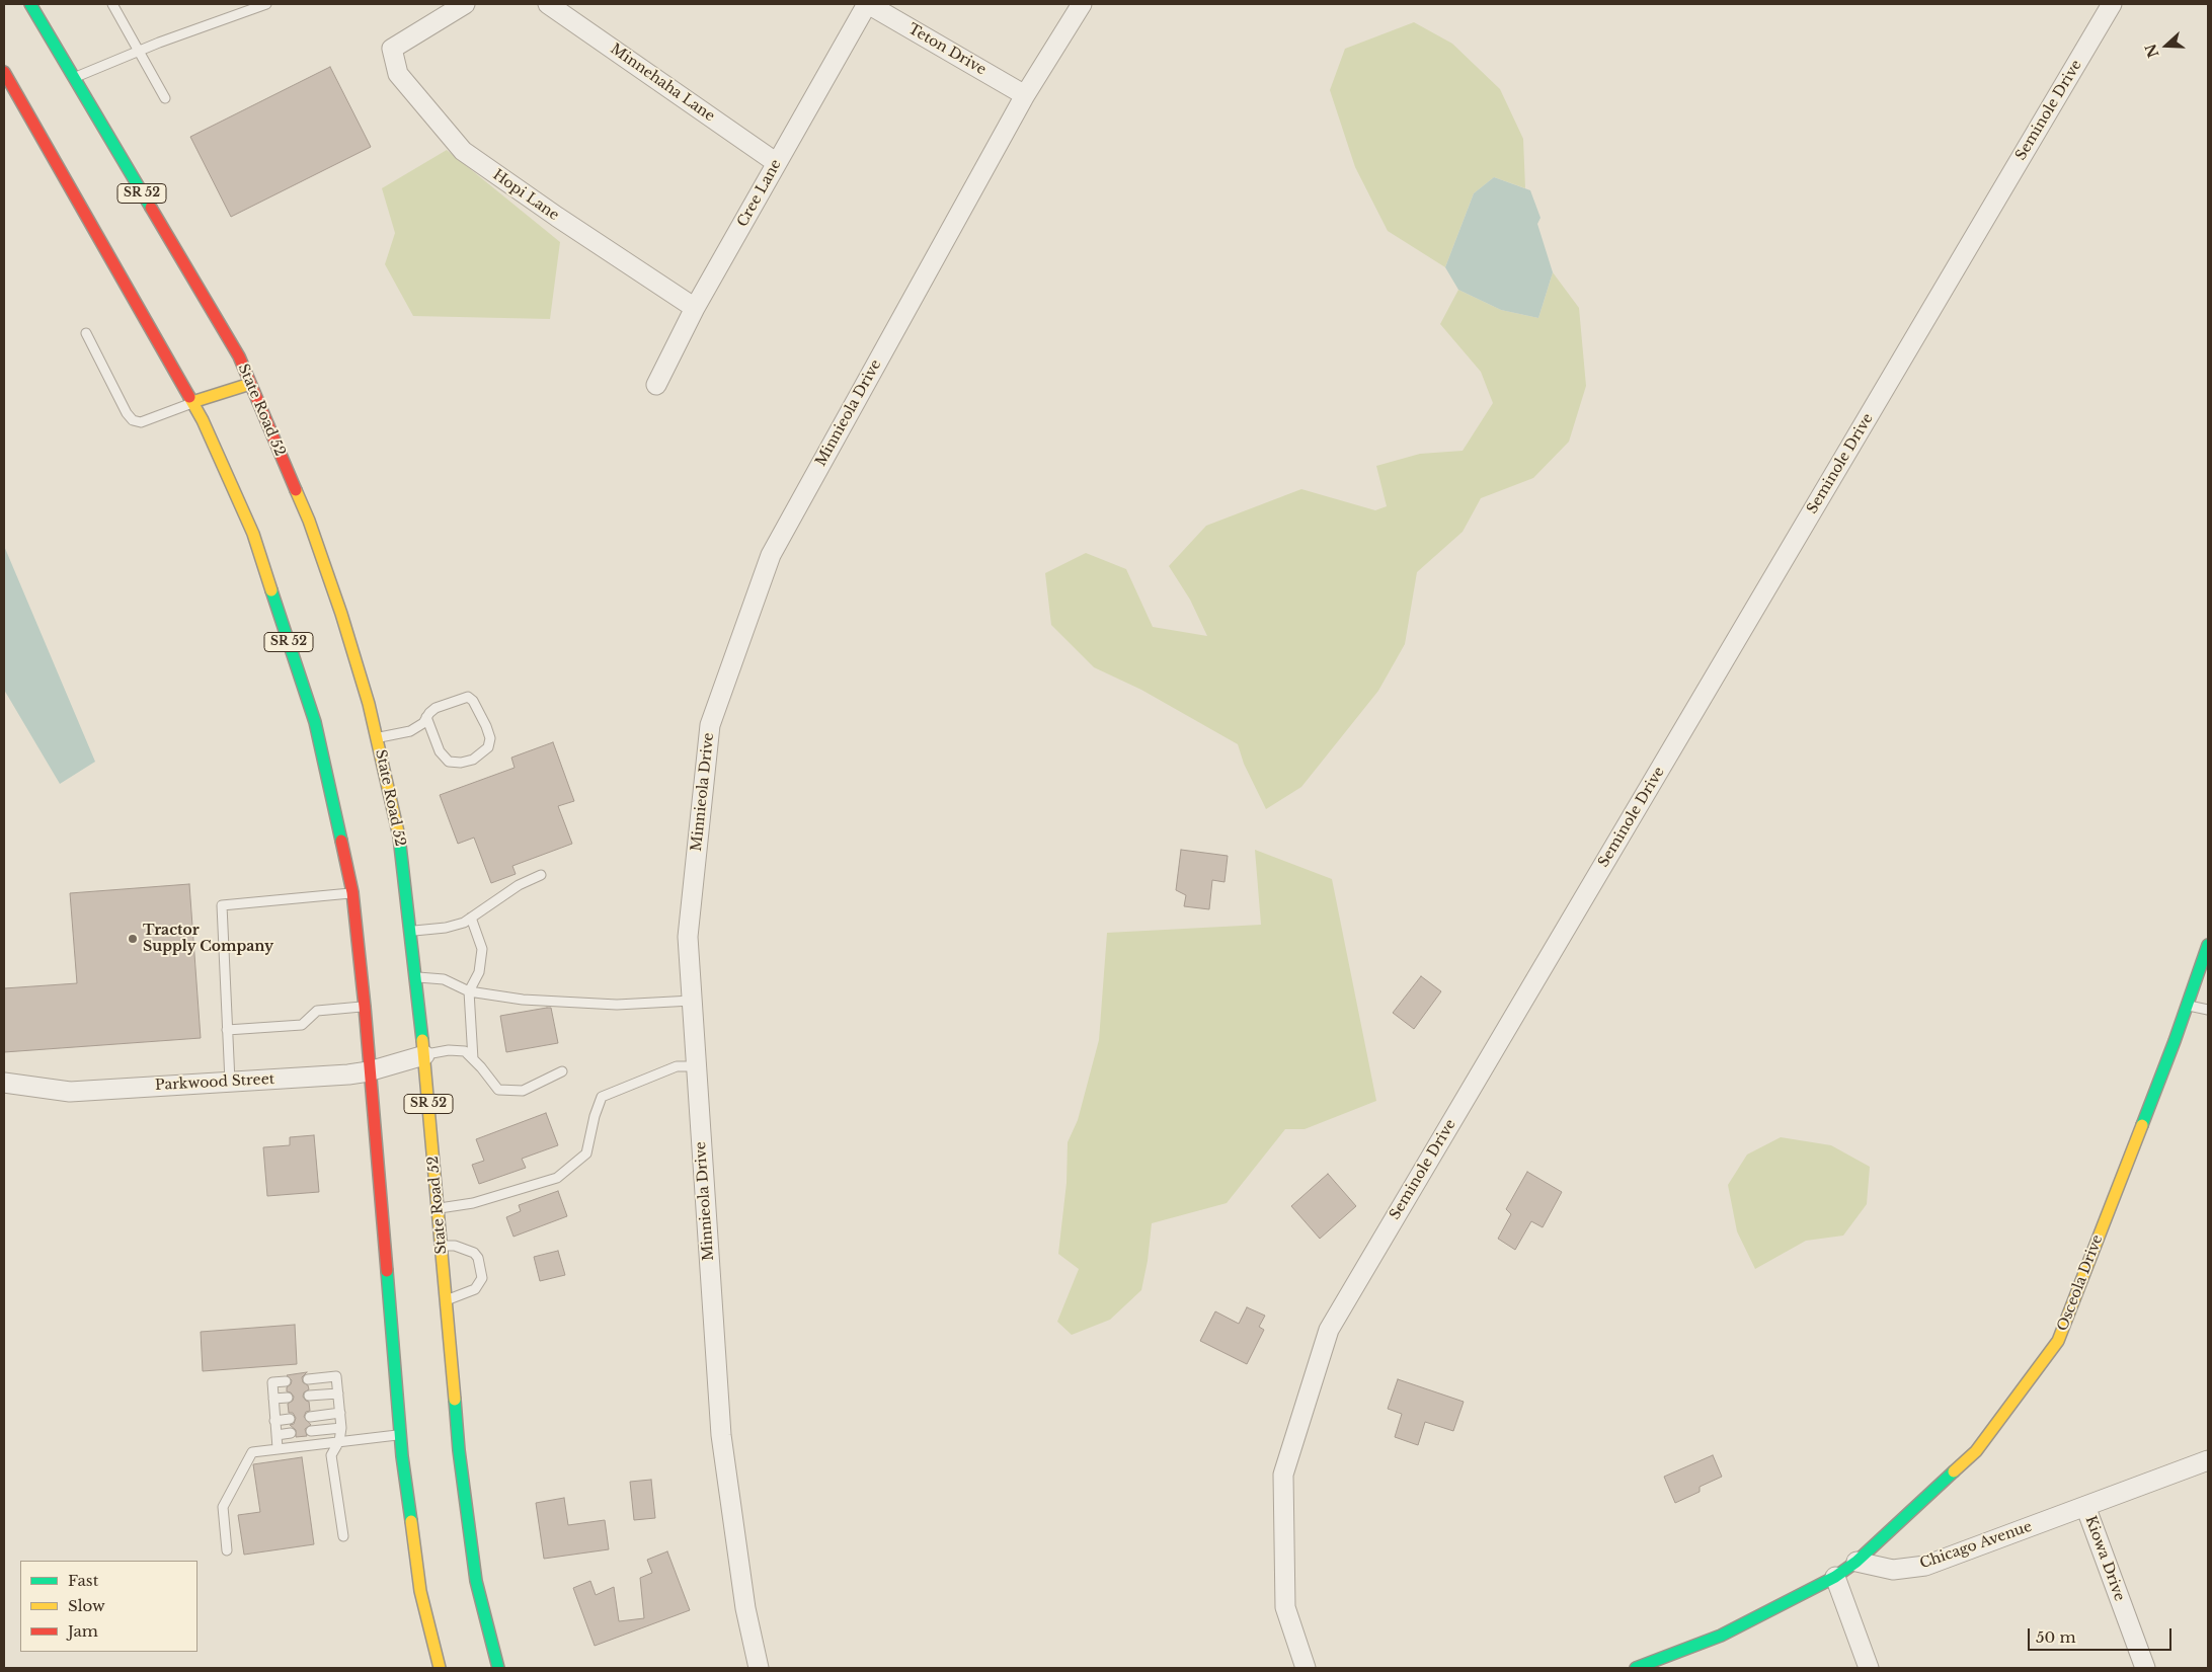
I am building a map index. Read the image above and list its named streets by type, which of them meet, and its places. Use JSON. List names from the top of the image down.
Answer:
{
  "streets": {
    "main road": ["SR 52", "State Road 52", "Osceola Drive"],
    "street": [
      "Teton Drive",
      "Minnehaha Lane",
      "Seminole Drive",
      "Cree Lane",
      "Hopi Lane",
      "Minnieola Drive",
      "Parkwood Street",
      "Chicago Avenue",
      "Kiowa Drive"
    ]
  },
  "crossings": [
    ["Teton Drive", "Cree Lane"],
    ["Teton Drive", "Minnieola Drive"],
    ["Minnehaha Lane", "Cree Lane"],
    ["SR 52", "Parkwood Street"],
    ["Cree Lane", "Hopi Lane"],
    ["State Road 52", "Parkwood Street"],
    ["Osceola Drive", "Chicago Avenue"],
    ["Chicago Avenue", "Kiowa Drive"]
  ],
  "places": ["Tractor Supply Company"],
  "legend": ["Fast", "Slow", "Jam"],
  "scale_bar": "50 m",
  "north": "left"
}
